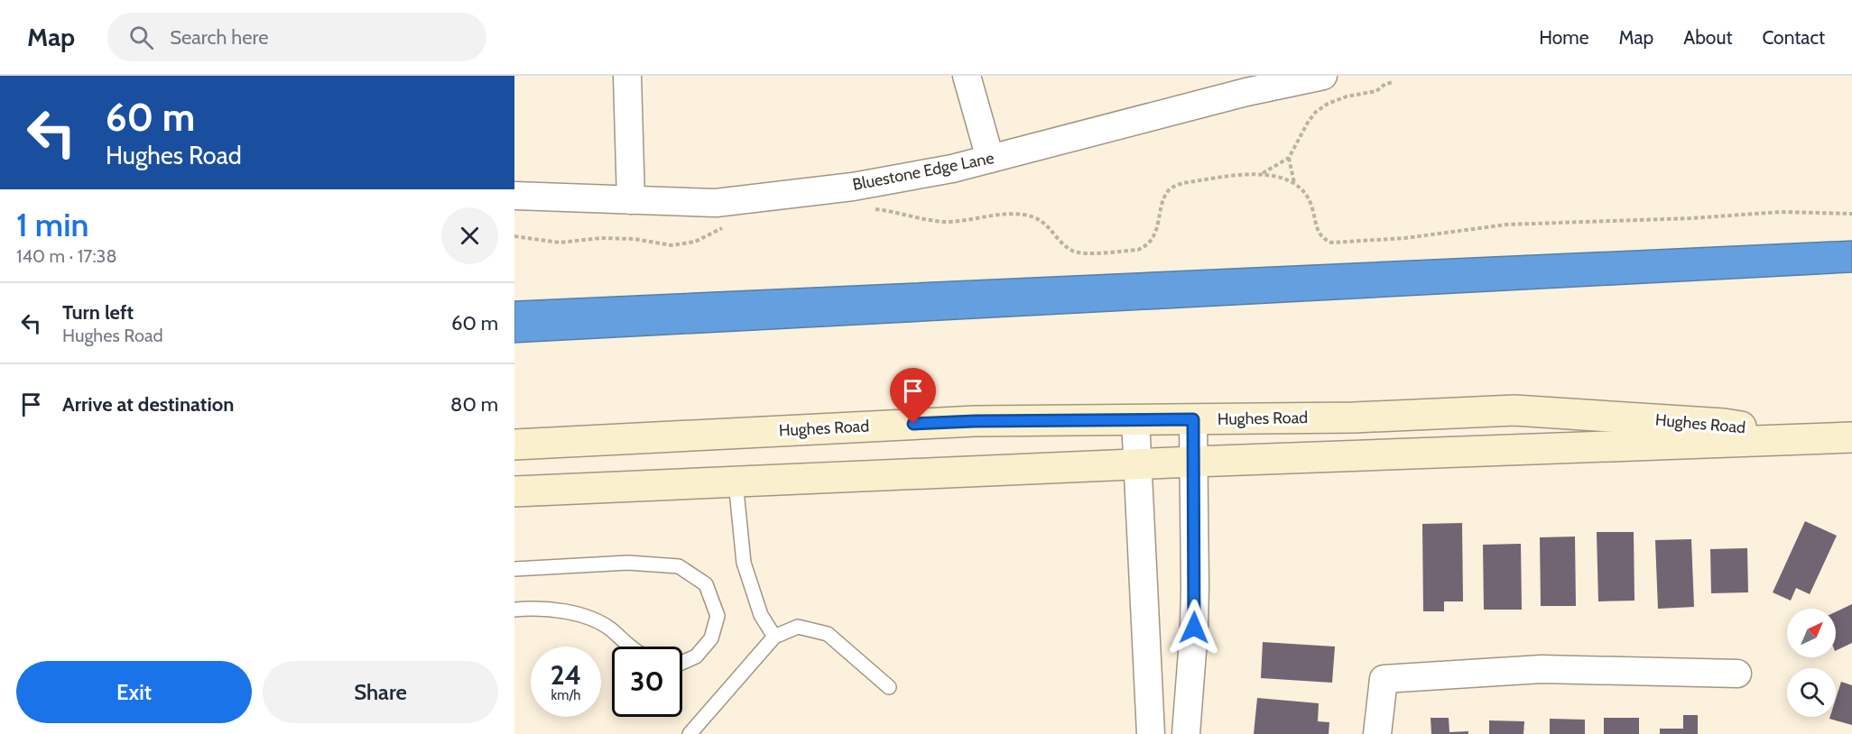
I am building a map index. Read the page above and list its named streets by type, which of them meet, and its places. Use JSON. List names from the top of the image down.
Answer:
{
  "streets": {
    "main road": ["Hughes Road"],
    "street": ["Bluestone Edge Lane"]
  },
  "north": "top right",
  "page": {
    "header": "Map",
    "search": "Search here",
    "nav": [
      "Home",
      "Map",
      "About",
      "Contact"
    ],
    "turn": ["60 m", "Hughes Road"],
    "heading": ["1 min", "140 m · 17:38"],
    "list": [
      {
        "name": "Turn left",
        "note": "Hughes Road",
        "value": "60 m"
      },
      {
        "name": "Arrive at destination",
        "value": "80 m"
      }
    ],
    "speed": "24 km/h",
    "limit": "30",
    "buttons": ["Exit", "Share"]
  }
}
